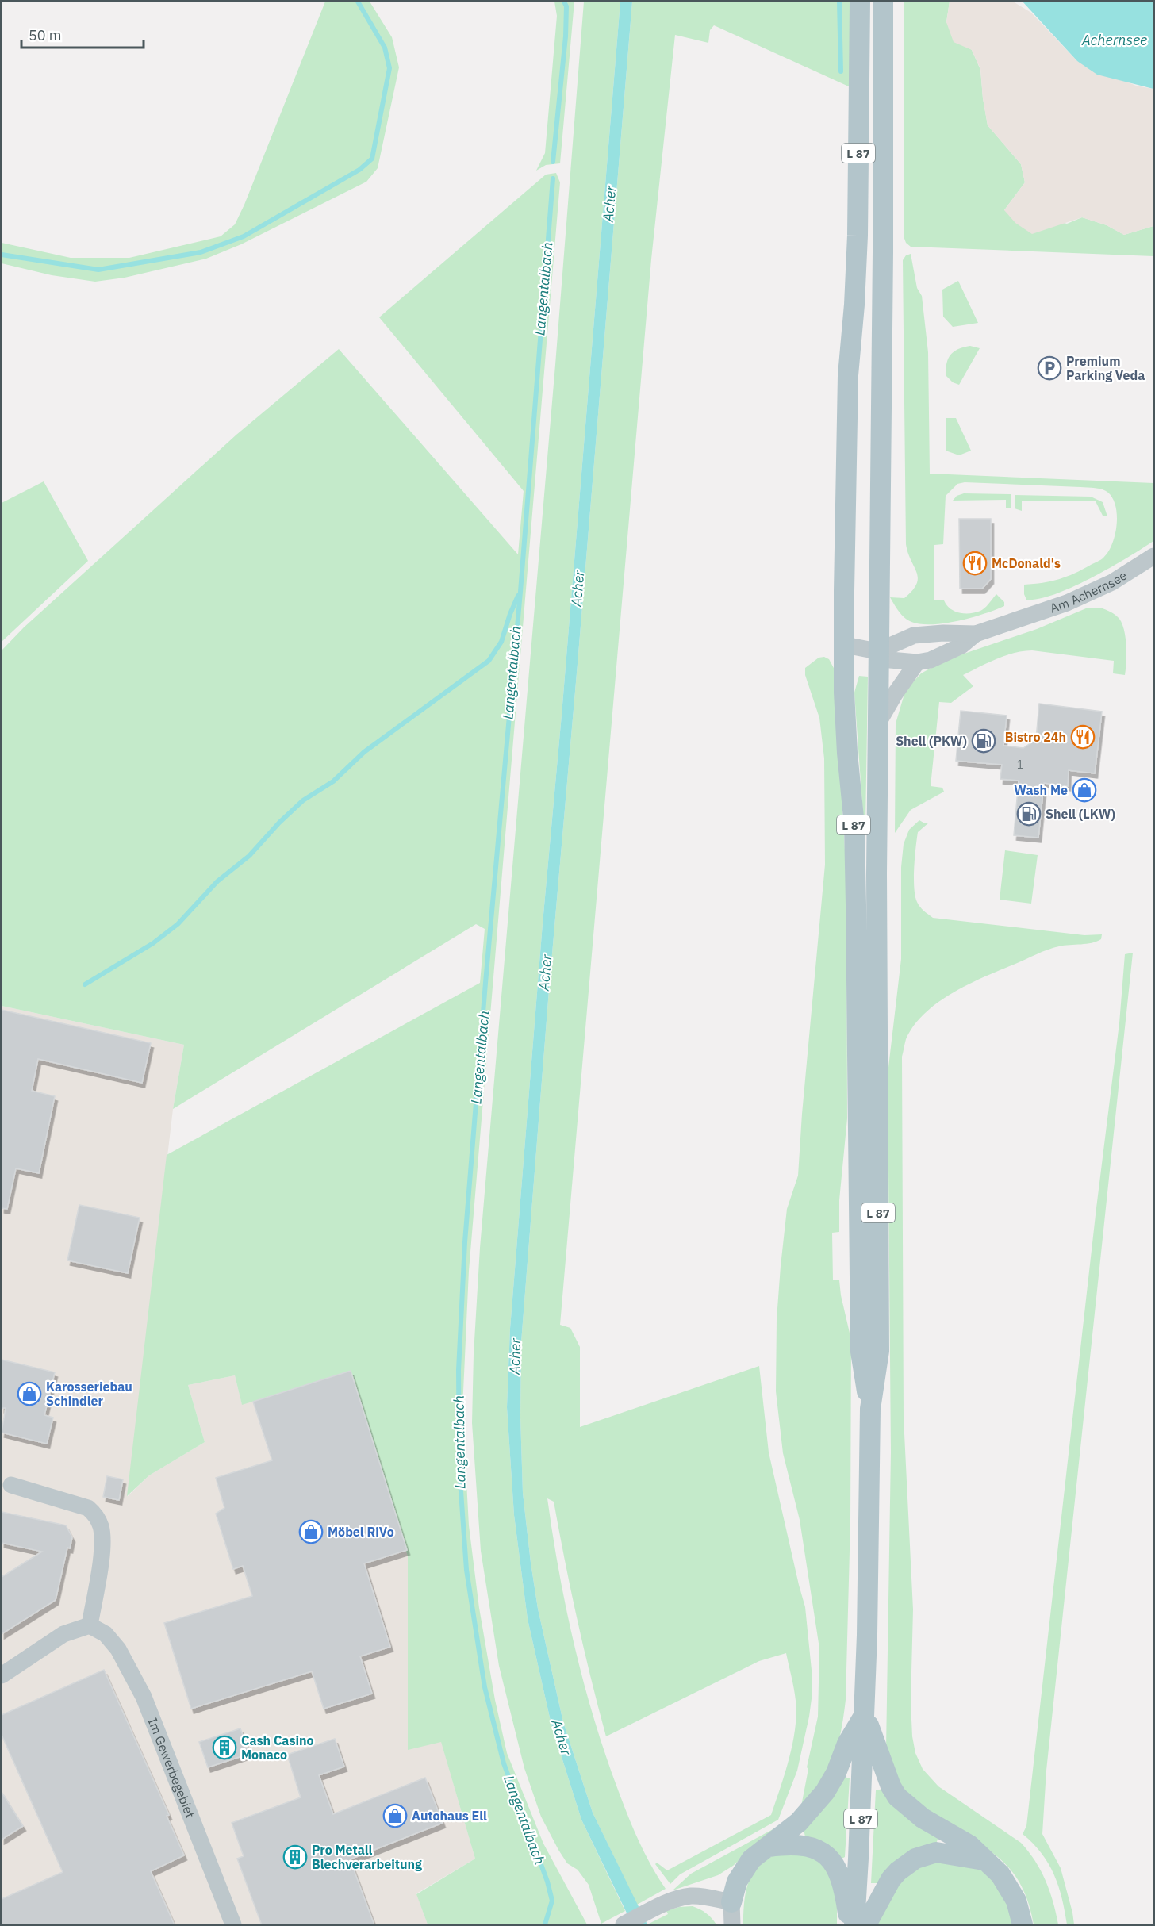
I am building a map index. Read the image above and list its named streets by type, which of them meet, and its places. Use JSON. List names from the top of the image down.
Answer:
{
  "streets": {
    "main road": ["L 87"],
    "street": ["Am Achernsee", "Im Gewerbegebiet"]
  },
  "water": ["Achernsee", "Acher", "Langentalbach"],
  "places": {
    "parking": ["Premium Parking Veda"],
    "restaurant": ["McDonald's", "Bistro 24h"],
    "fuel station": ["Shell (PKW)", "Shell (LKW)"],
    "shop": [
      "Wash Me",
      "Karosseriebau Schindler",
      "Möbel RiVo",
      "Autohaus Ell"
    ],
    "building": ["Cash Casino Monaco", "Pro Metall Blechverarbeitung"]
  },
  "house_numbers": ["1"],
  "scale_bar": "50 m"
}
